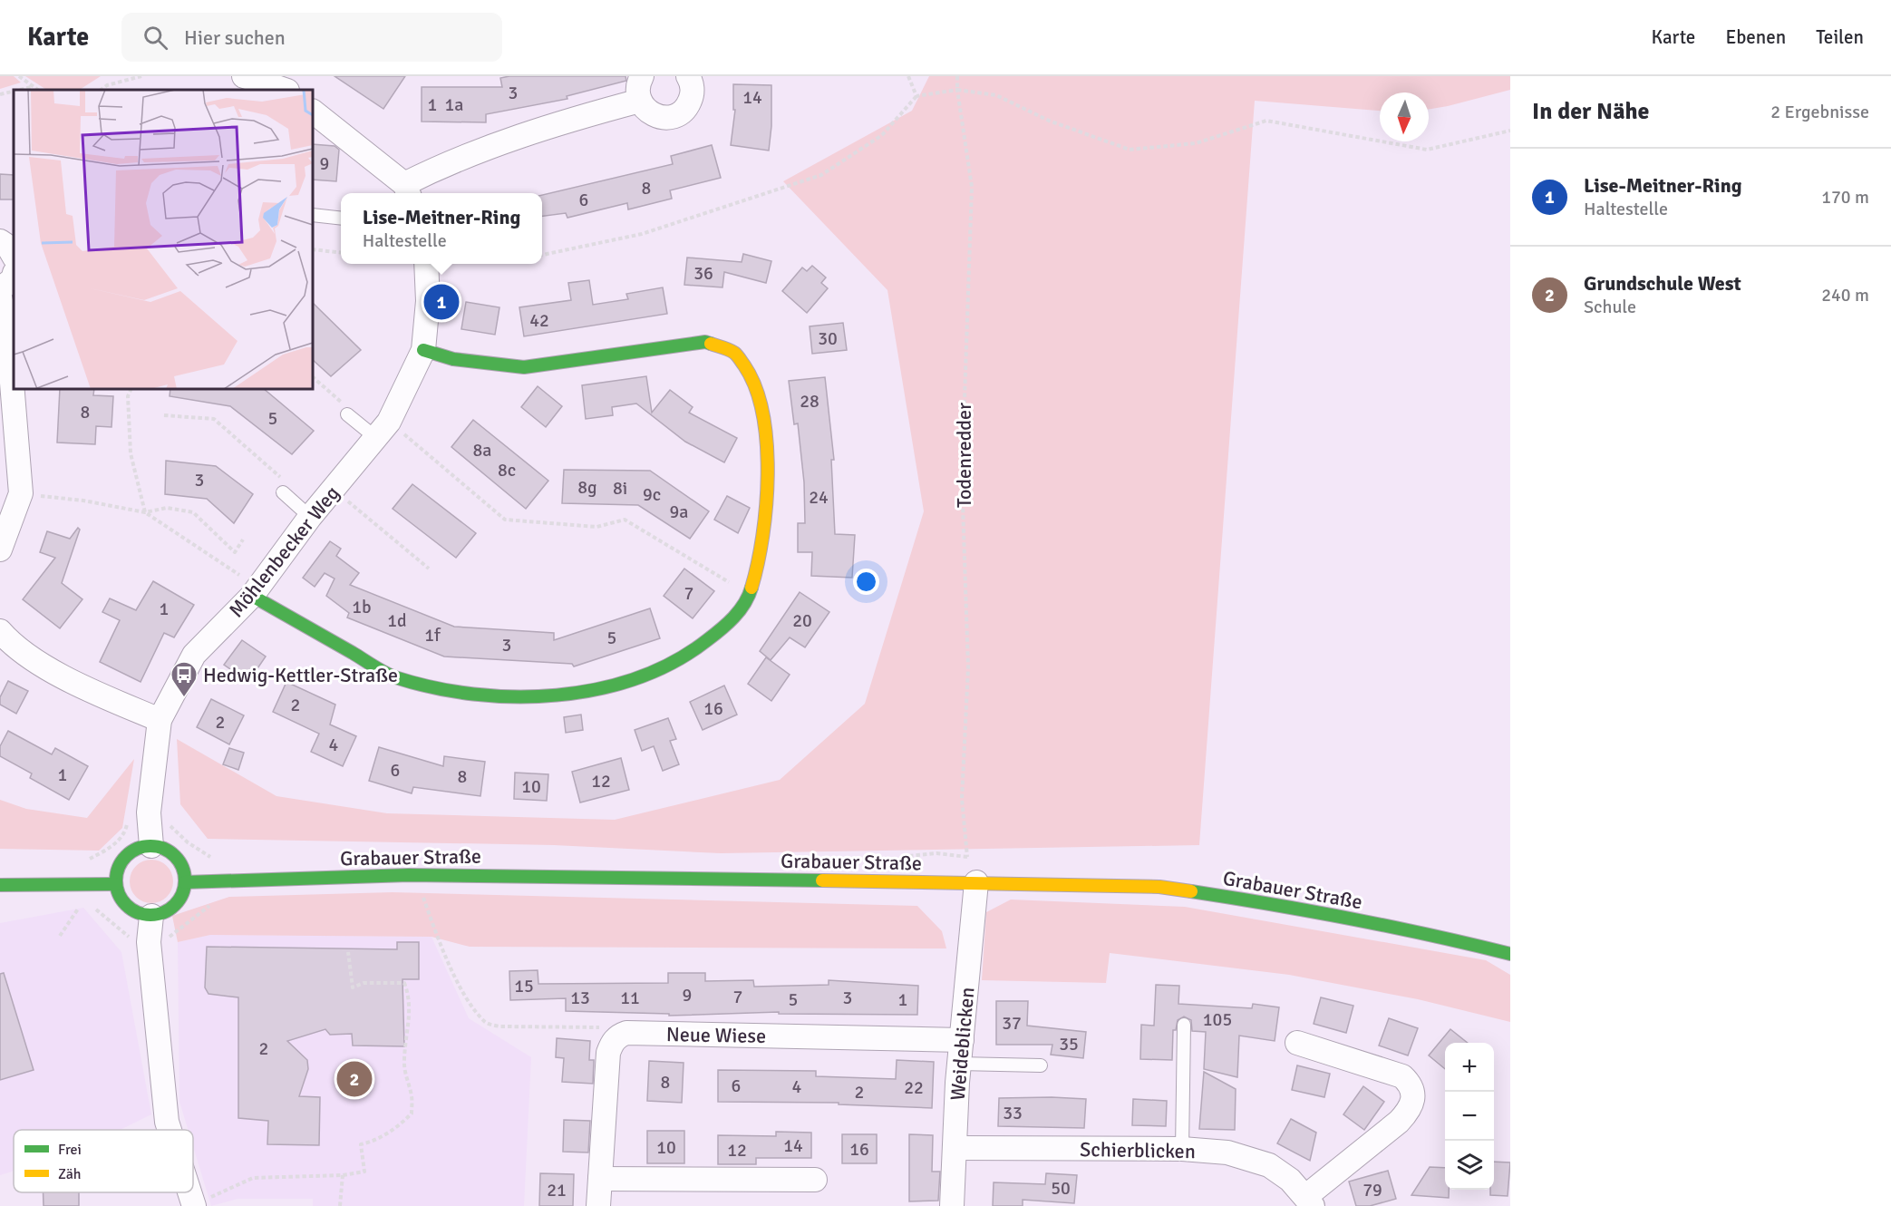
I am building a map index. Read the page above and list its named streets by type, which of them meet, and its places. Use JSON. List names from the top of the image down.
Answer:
{
  "streets": {
    "main road": ["Grabauer Straße"],
    "street": [
      "Möhlenbecker Weg",
      "Neue Wiese",
      "Weideblicken",
      "Schierblicken"
    ],
    "path": ["Todenredder"]
  },
  "crossings": [
    ["Todenredder", "Grabauer Straße"],
    ["Todenredder", "Weideblicken"],
    ["Möhlenbecker Weg", "Grabauer Straße"],
    ["Grabauer Straße", "Weideblicken"],
    ["Neue Wiese", "Weideblicken"],
    ["Weideblicken", "Schierblicken"]
  ],
  "places": {
    "bus stop": ["Hedwig-Kettler-Straße"]
  },
  "house_numbers": [
    "3",
    "14",
    "1",
    "1a",
    "9",
    "8",
    "6",
    "36",
    "42",
    "30",
    "28",
    "8",
    "5",
    "8a",
    "8c",
    "3",
    "8g",
    "8i",
    "9c",
    "24",
    "9a",
    "7",
    "1b",
    "1",
    "1d",
    "20",
    "1f",
    "5",
    "3",
    "2",
    "16",
    "2",
    "4",
    "6",
    "1",
    "8",
    "12",
    "10",
    "15",
    "9",
    "7",
    "13",
    "11",
    "3",
    "5",
    "1",
    "105",
    "37",
    "35",
    "2",
    "8",
    "6",
    "4",
    "22",
    "2",
    "33",
    "14",
    "10",
    "16",
    "12",
    "50",
    "21",
    "79"
  ],
  "legend": ["Frei", "Zäh"],
  "north": "bottom",
  "page": {
    "header": "Karte",
    "search": "Hier suchen",
    "nav": ["Karte", "Ebenen", "Teilen"],
    "heading": ["In der Nähe", "2 Ergebnisse"],
    "list": [
      {
        "mark": "1",
        "name": "Lise-Meitner-Ring",
        "note": "Haltestelle",
        "value": "170 m"
      },
      {
        "mark": "2",
        "name": "Grundschule West",
        "note": "Schule",
        "value": "240 m"
      }
    ],
    "popup": ["Lise-Meitner-Ring", "Haltestelle"],
    "pins": ["1", "2"],
    "map_buttons": ["+", "−"]
  }
}
